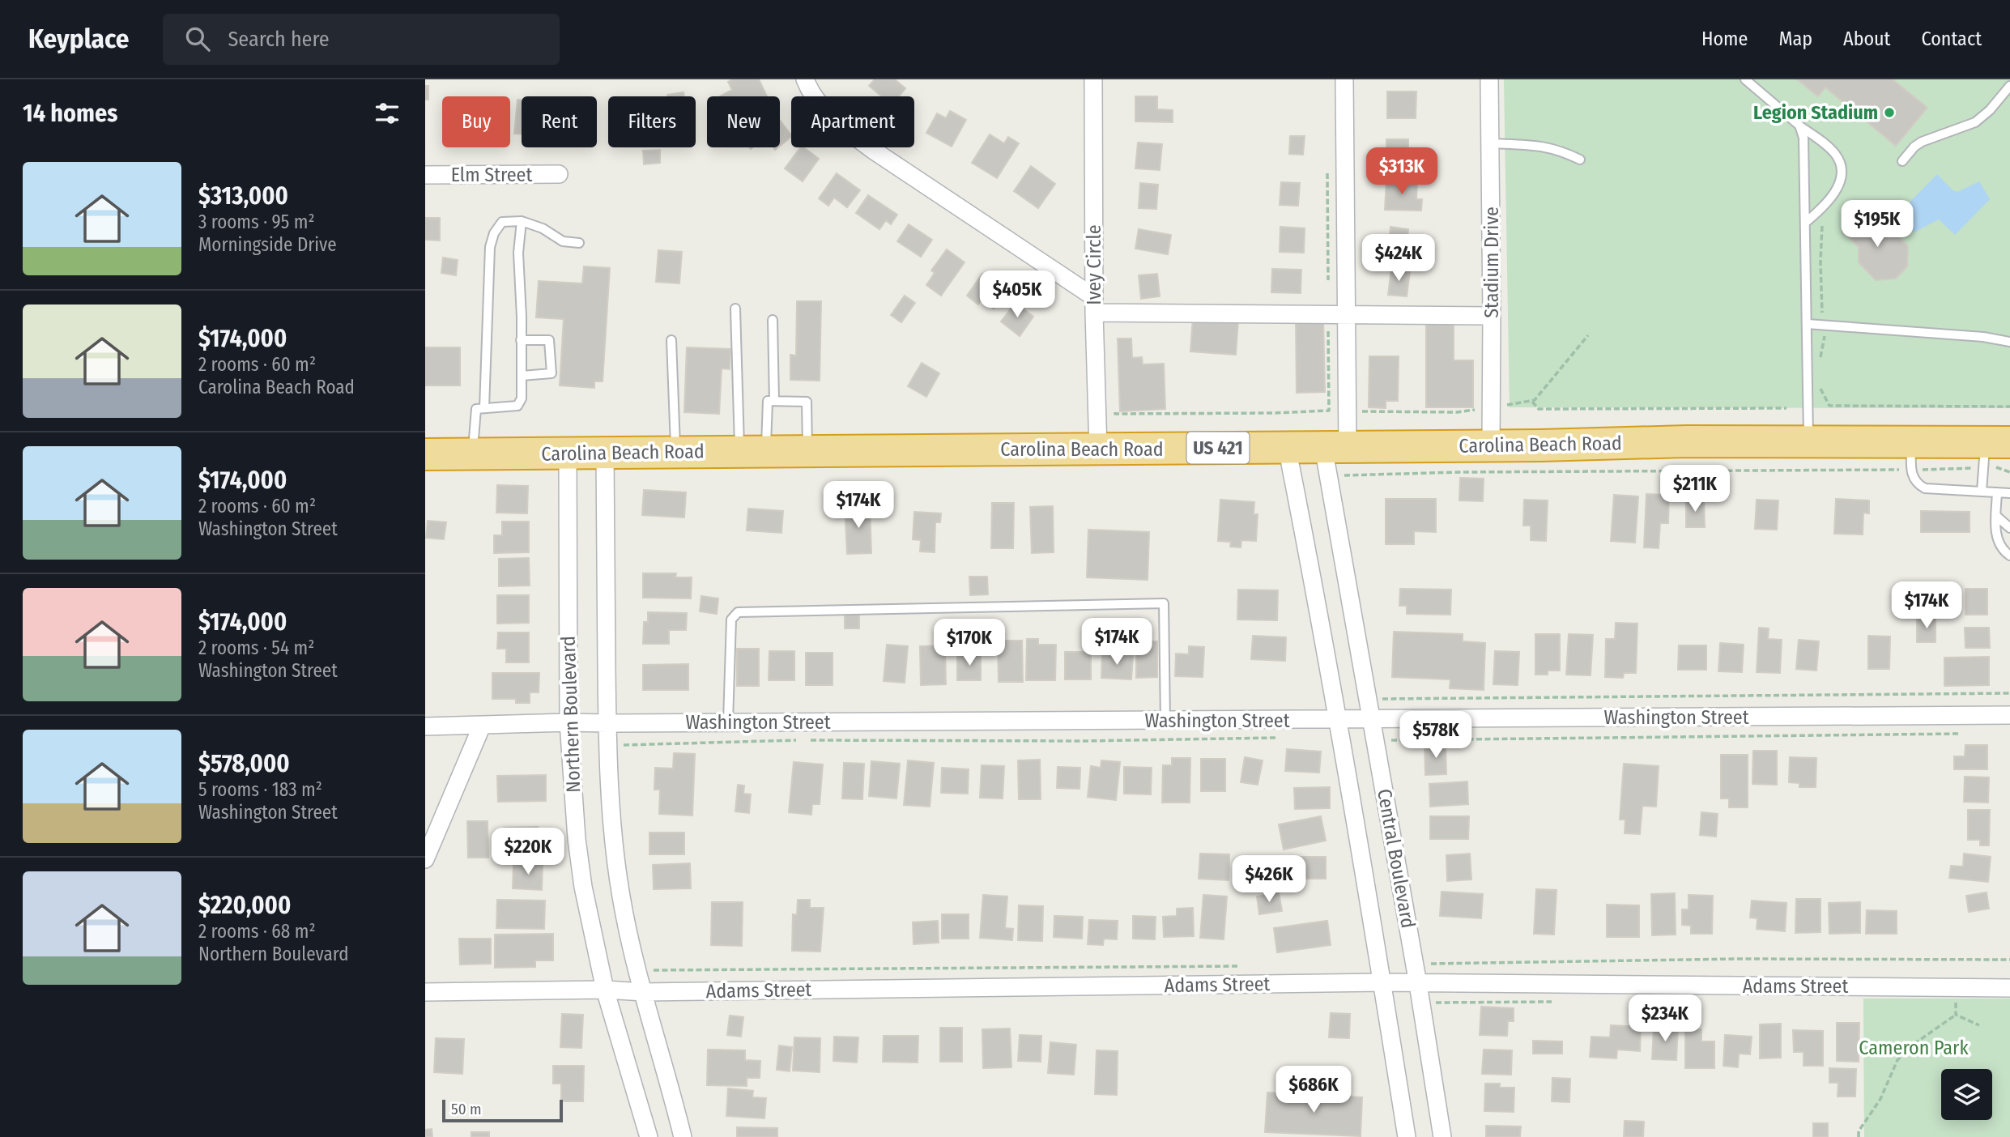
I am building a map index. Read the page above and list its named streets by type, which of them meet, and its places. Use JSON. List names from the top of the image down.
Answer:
{
  "streets": {
    "highway": ["Carolina Beach Road", "US 421"],
    "street": [
      "Elm Street",
      "Stadium Drive",
      "Ivey Circle",
      "Northern Boulevard",
      "Washington Street",
      "Central Boulevard",
      "Adams Street"
    ]
  },
  "crossings": [
    ["Stadium Drive", "Carolina Beach Road"],
    ["Ivey Circle", "Carolina Beach Road"],
    ["Carolina Beach Road", "Northern Boulevard"],
    ["Carolina Beach Road", "Central Boulevard"],
    ["Northern Boulevard", "Washington Street"],
    ["Northern Boulevard", "Adams Street"],
    ["Washington Street", "Central Boulevard"],
    ["Central Boulevard", "Adams Street"]
  ],
  "parks": ["Cameron Park"],
  "places": ["Legion Stadium"],
  "scale_bar": "50 m",
  "page": {
    "header": "Keyplace",
    "search": "Search here",
    "nav": [
      "Home",
      "Map",
      "About",
      "Contact"
    ],
    "heading": "14 homes",
    "chip": [
      "Buy",
      "Rent",
      "Filters",
      "New",
      "Apartment"
    ],
    "list": [
      {
        "name": "$313,000",
        "note": "3 rooms · 95 m² · Morningside Drive"
      },
      {
        "name": "$174,000",
        "note": "2 rooms · 60 m² · Carolina Beach Road"
      },
      {
        "name": "$174,000",
        "note": "2 rooms · 60 m² · Washington Street"
      },
      {
        "name": "$174,000",
        "note": "2 rooms · 54 m² · Washington Street"
      },
      {
        "name": "$578,000",
        "note": "5 rooms · 183 m² · Washington Street"
      },
      {
        "name": "$220,000",
        "note": "2 rooms · 68 m² · Northern Boulevard"
      }
    ],
    "price": [
      "$313K",
      "$195K",
      "$424K",
      "$405K",
      "$211K",
      "$174K",
      "$174K",
      "$174K",
      "$170K",
      "$578K",
      "$220K",
      "$426K",
      "$234K",
      "$686K"
    ],
    "scale": "50 m"
  }
}
